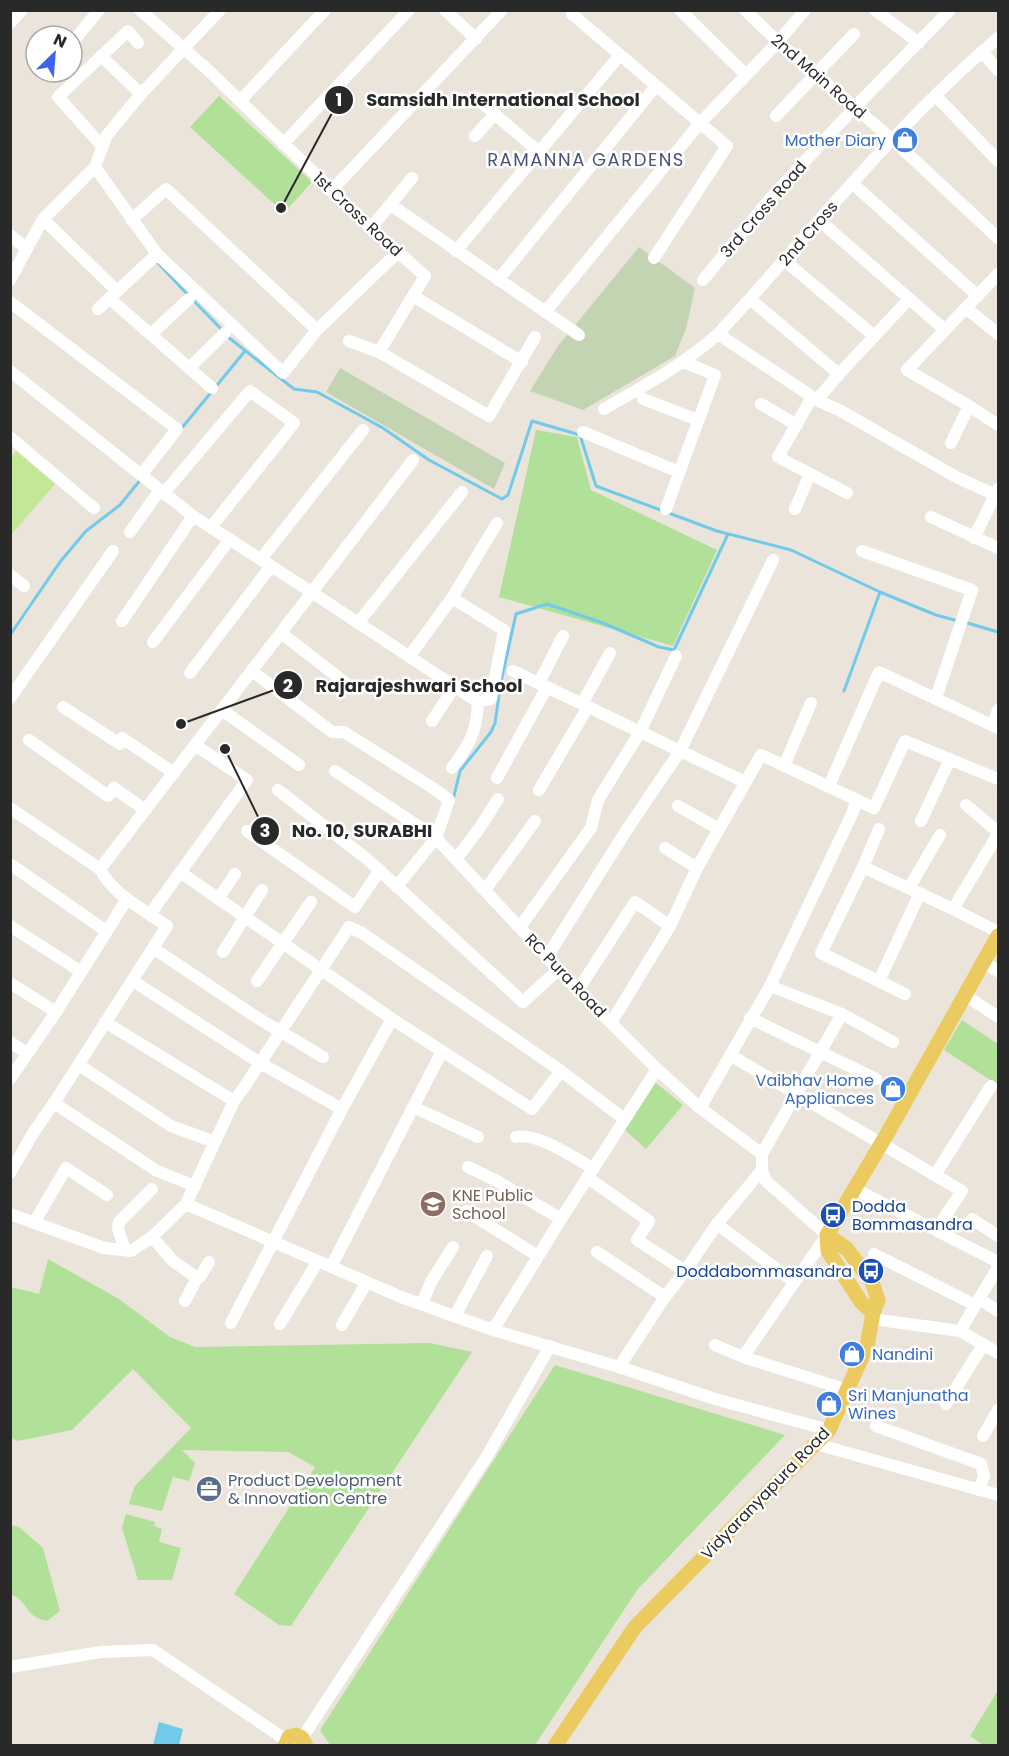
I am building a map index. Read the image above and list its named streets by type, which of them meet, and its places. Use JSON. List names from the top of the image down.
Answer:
{
  "streets": {
    "main road": ["Vidyaranyapura Road"],
    "street": [
      "2nd Main Road",
      "3rd Cross Road",
      "1st Cross Road",
      "2nd Cross",
      "RC Pura Road"
    ]
  },
  "crossings": [
    ["2nd Main Road", "3rd Cross Road"],
    ["2nd Main Road", "2nd Cross"]
  ],
  "districts": ["RAMANNA GARDENS"],
  "places": {
    "shop": [
      "Mother Diary",
      "Vaibhav Home Appliances",
      "Nandini",
      "Sri Manjunatha Wines"
    ],
    "other": ["Samsidh International School", "Rajarajeshwari School", "No. 10, SURABHI"],
    "school or university": ["KNE Public School"],
    "bus stop": ["Dodda Bommasandra", "Doddabommasandra"],
    "office": ["Product Development & Innovation Centre"]
  },
  "north": "top right"
}
